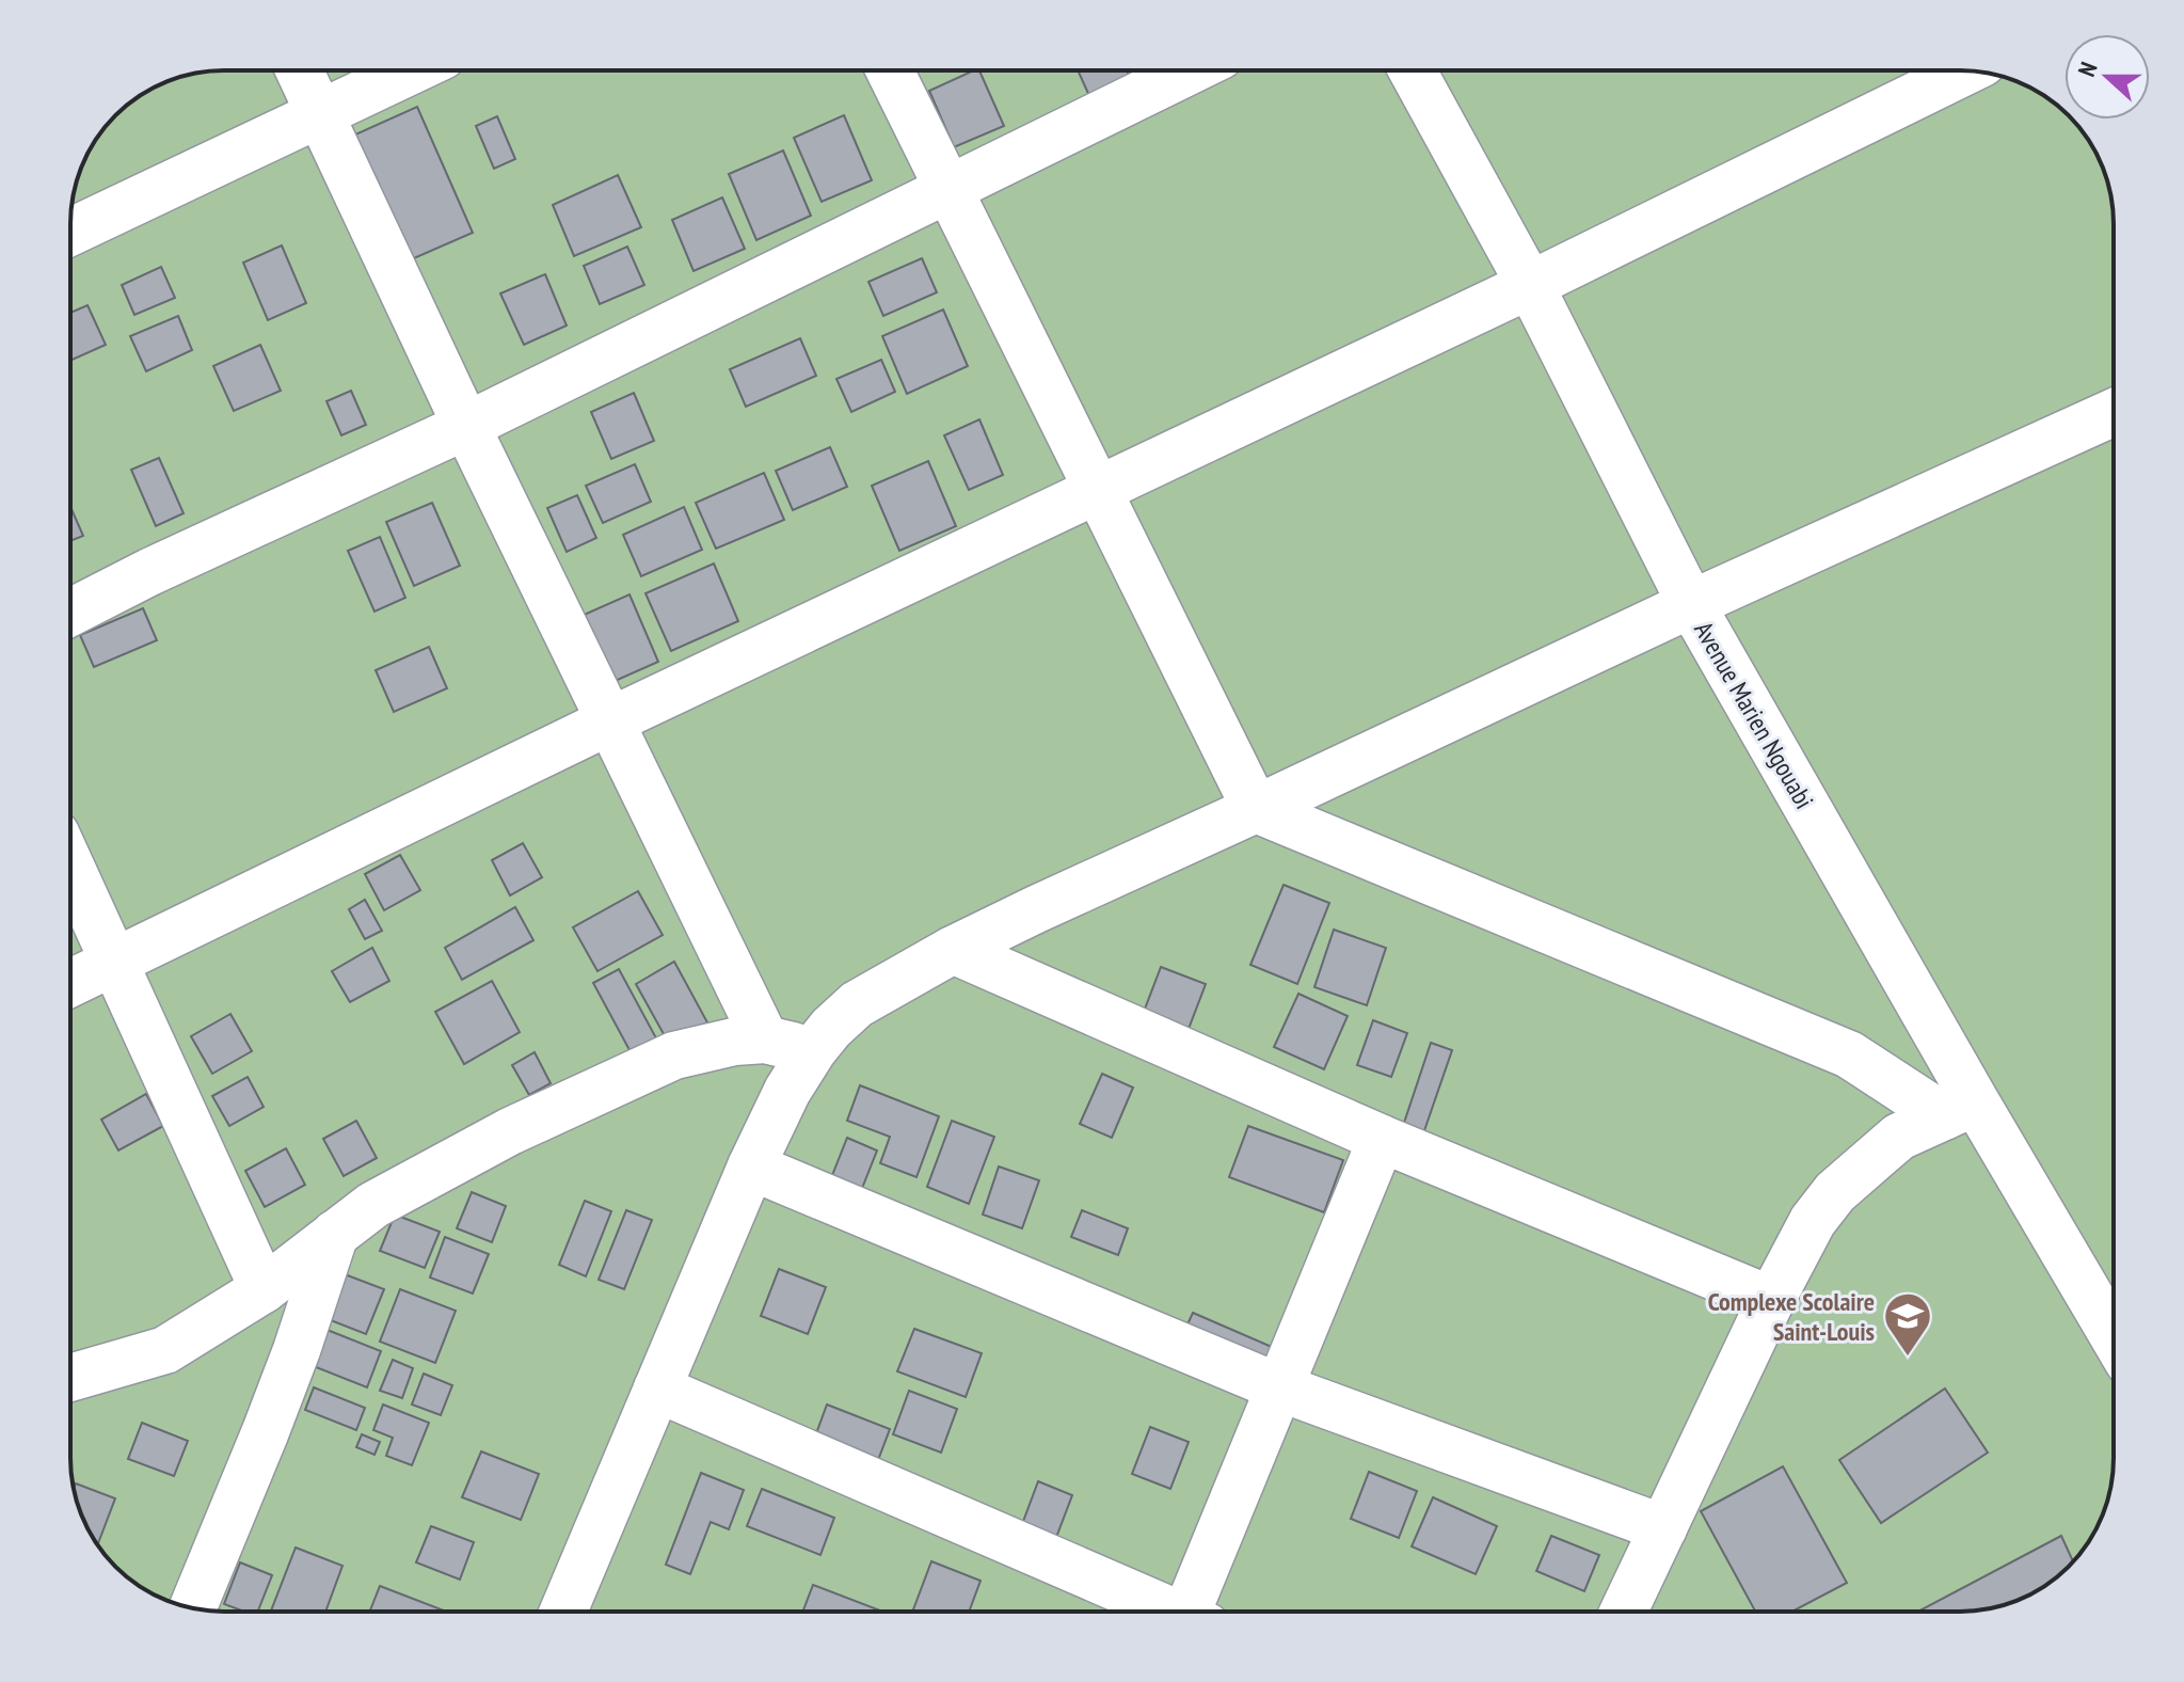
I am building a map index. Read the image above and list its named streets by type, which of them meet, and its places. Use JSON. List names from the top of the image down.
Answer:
{
  "streets": {
    "street": ["Avenue Marien Ngouabi"]
  },
  "places": {
    "school or university": ["Complexe Scolaire Saint-Louis"]
  },
  "north": "left"
}
